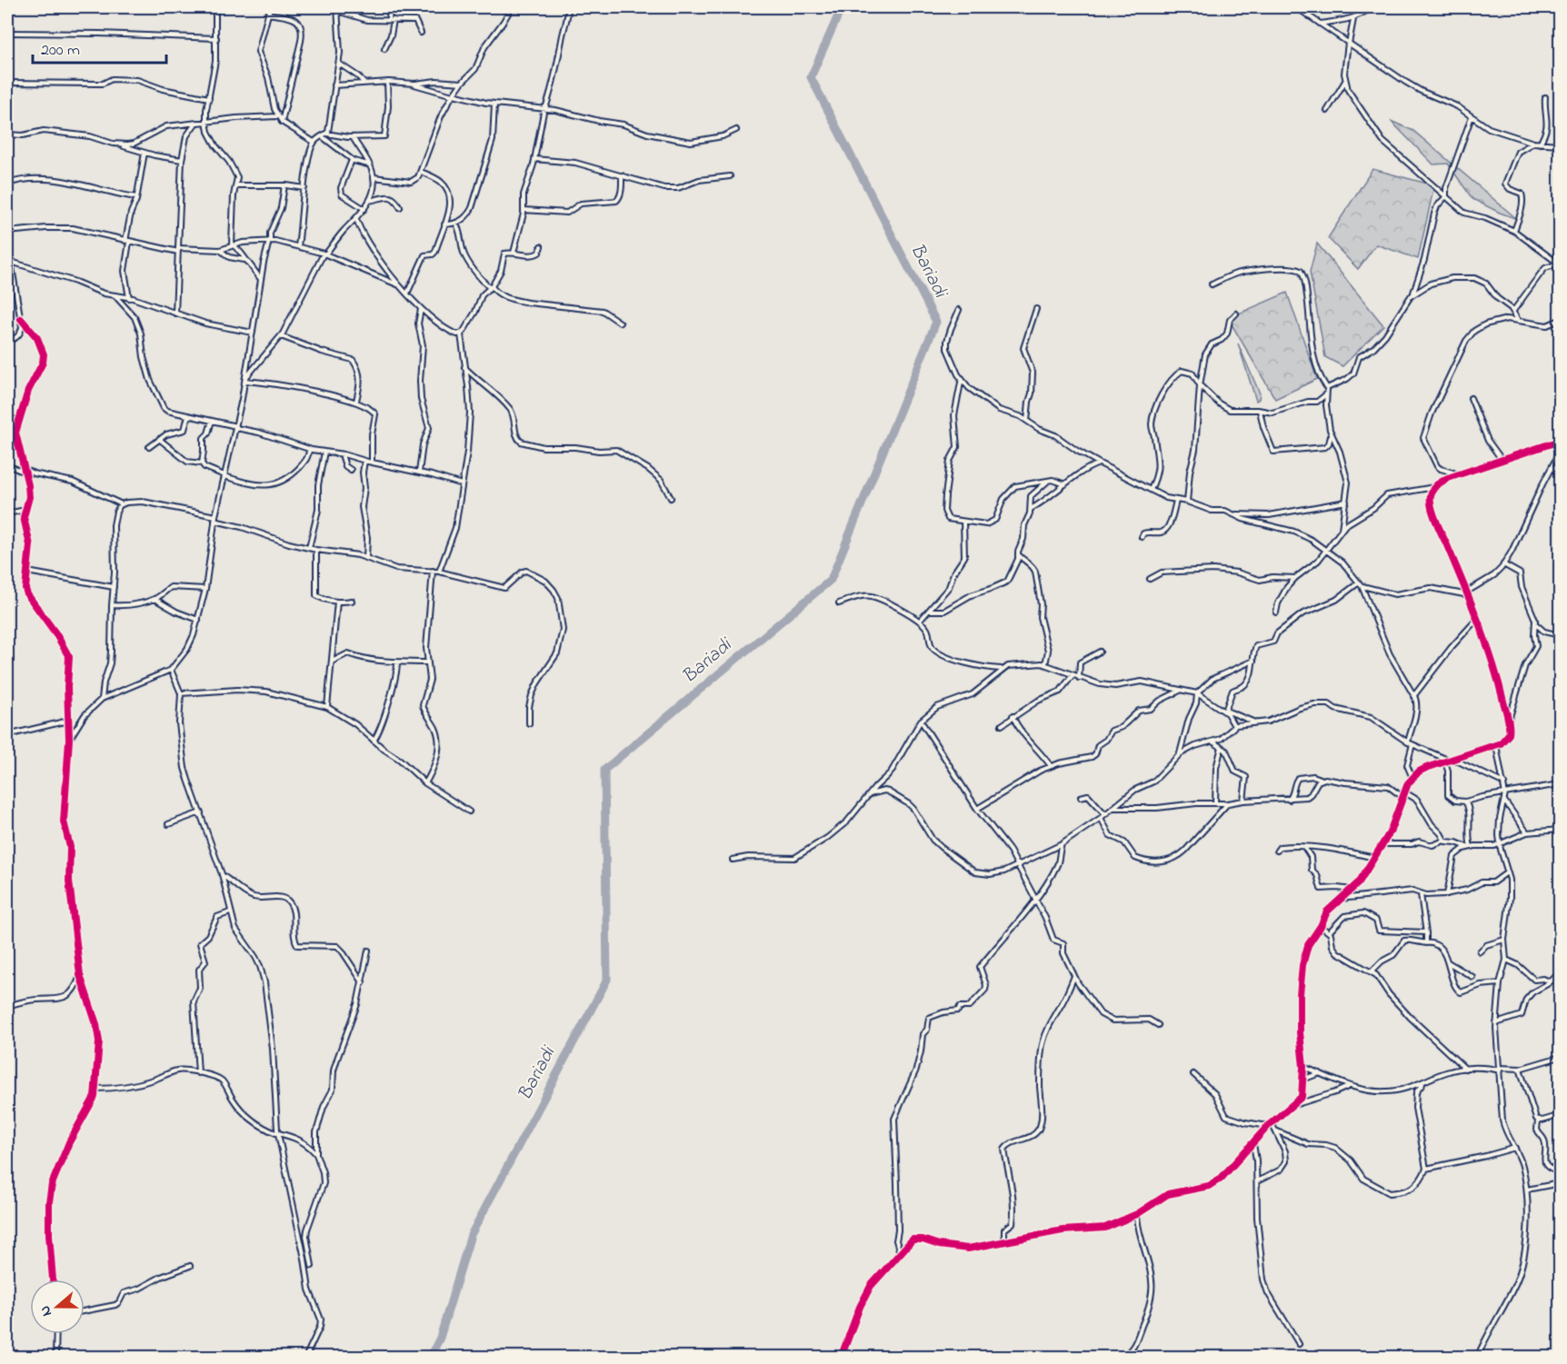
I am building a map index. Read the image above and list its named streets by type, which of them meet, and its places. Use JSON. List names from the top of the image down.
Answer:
{
  "water": ["Bariadi"],
  "scale_bar": "200 m",
  "north": "left"
}
